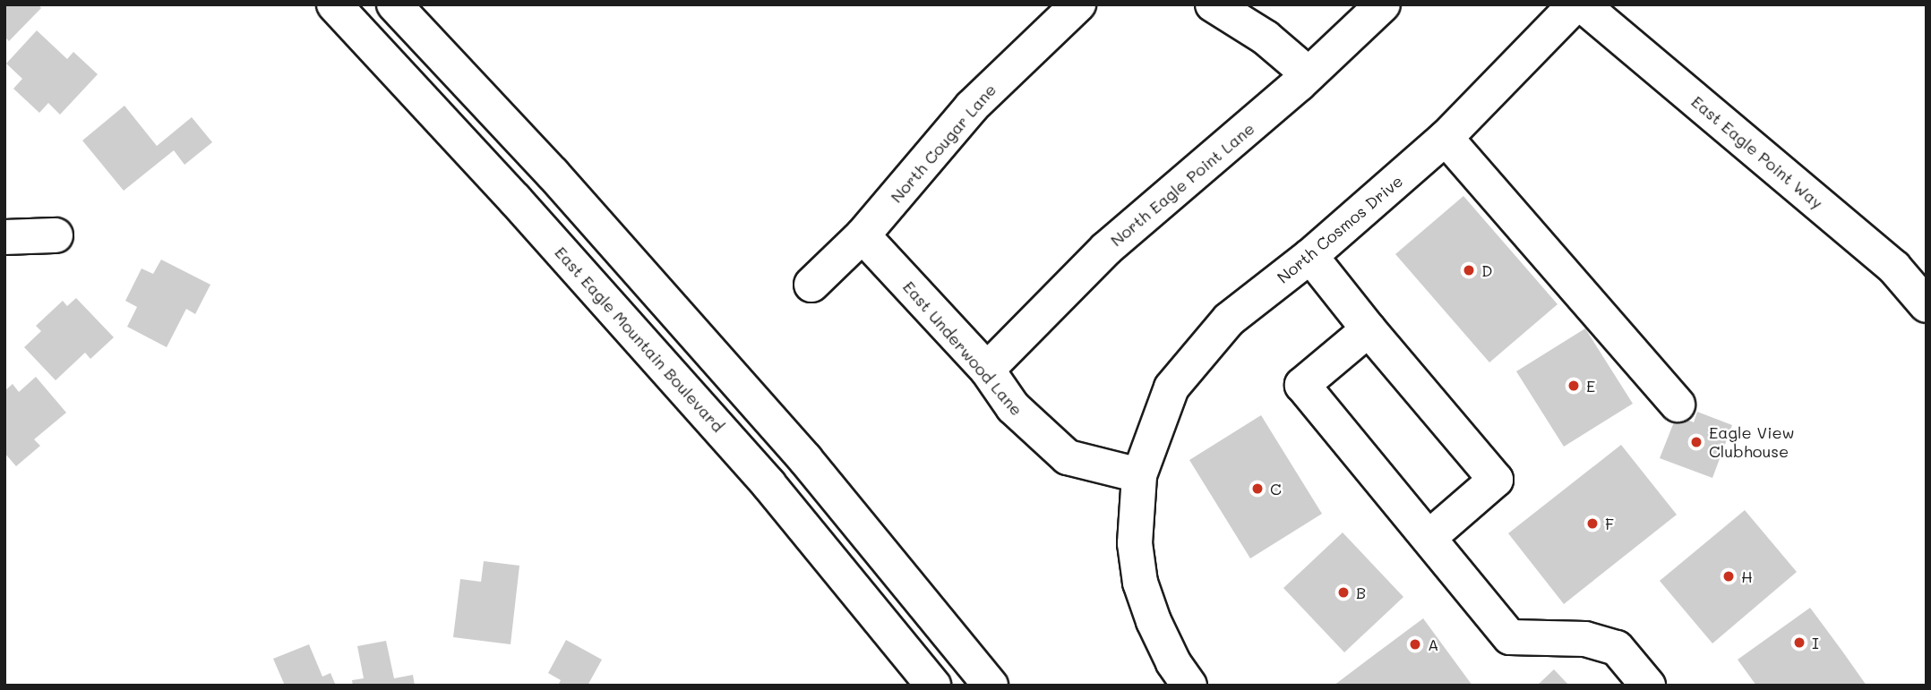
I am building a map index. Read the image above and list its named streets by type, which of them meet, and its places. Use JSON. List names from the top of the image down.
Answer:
{
  "streets": {
    "street": [
      "North Cougar Lane",
      "East Eagle Point Way",
      "North Eagle Point Lane",
      "North Cosmos Drive",
      "East Eagle Mountain Boulevard",
      "East Underwood Lane"
    ]
  },
  "crossings": [
    ["North Cougar Lane", "East Underwood Lane"],
    ["North Eagle Point Lane", "East Underwood Lane"],
    ["North Cosmos Drive", "East Underwood Lane"]
  ],
  "places": [
    "D",
    "E",
    "Eagle View Clubhouse",
    "C",
    "F",
    "H",
    "B",
    "I",
    "A"
  ]
}
